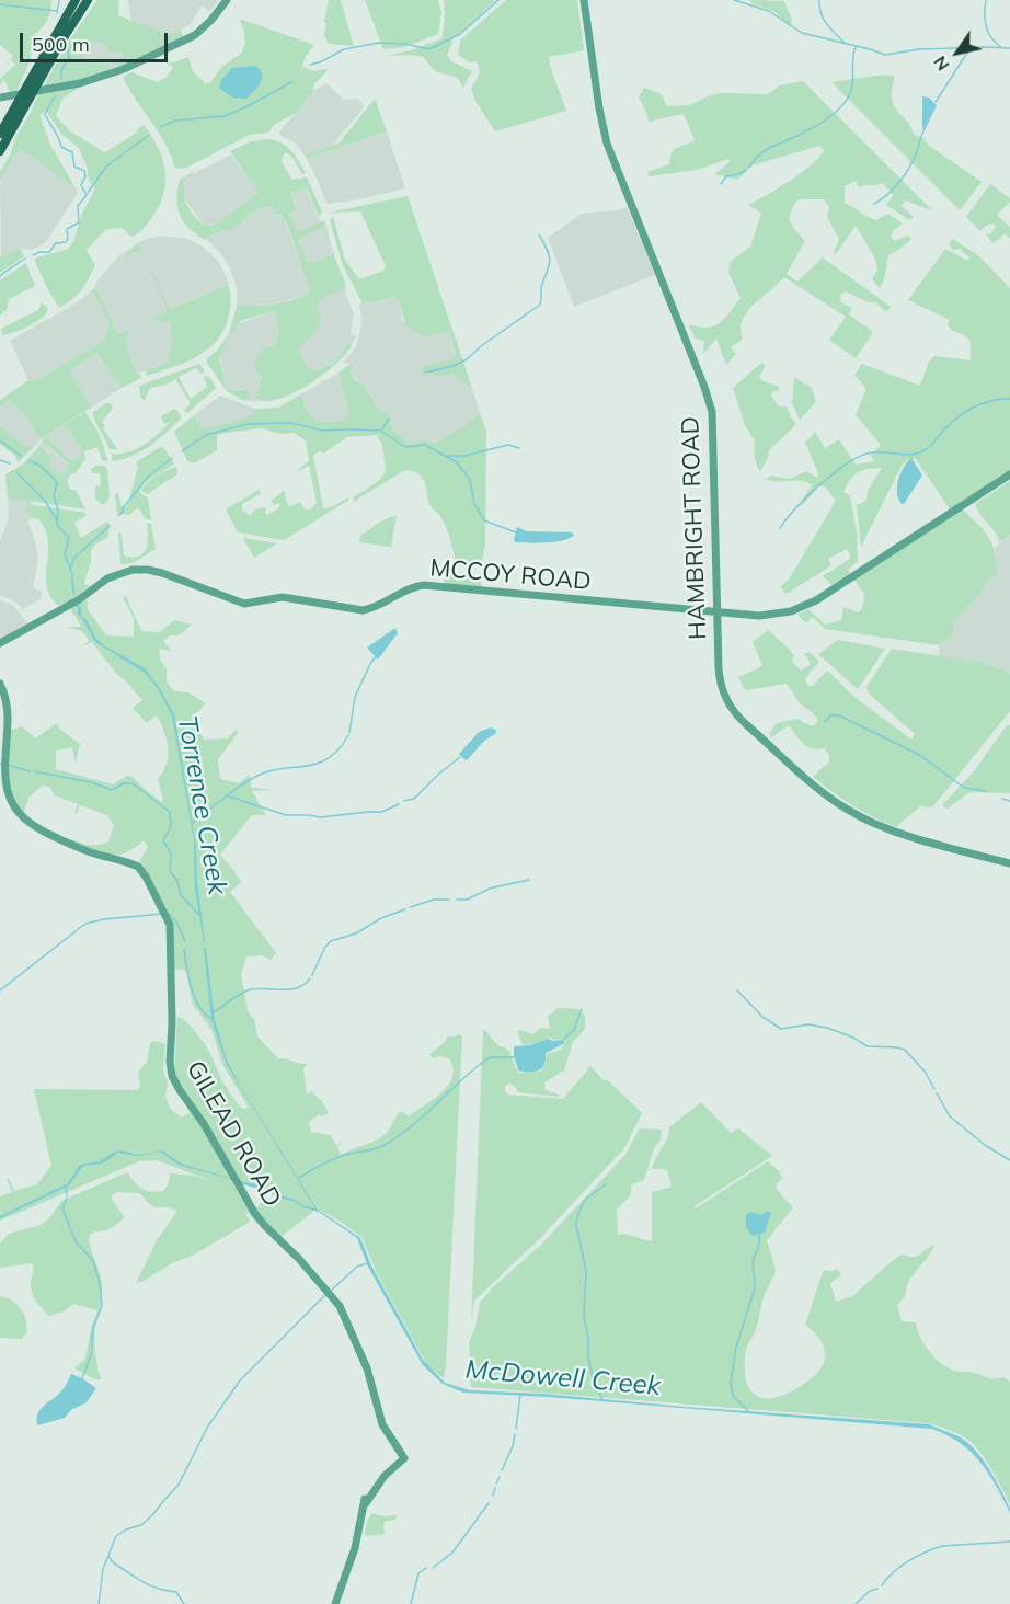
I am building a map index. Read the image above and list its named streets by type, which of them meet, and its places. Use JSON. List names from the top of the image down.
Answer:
{
  "streets": {
    "main road": ["HAMBRIGHT ROAD", "MCCOY ROAD", "GILEAD ROAD"]
  },
  "crossings": [
    ["HAMBRIGHT ROAD", "MCCOY ROAD"]
  ],
  "water": ["Torrence Creek", "McDowell Creek"],
  "scale_bar": "500 m",
  "north": "bottom left"
}
